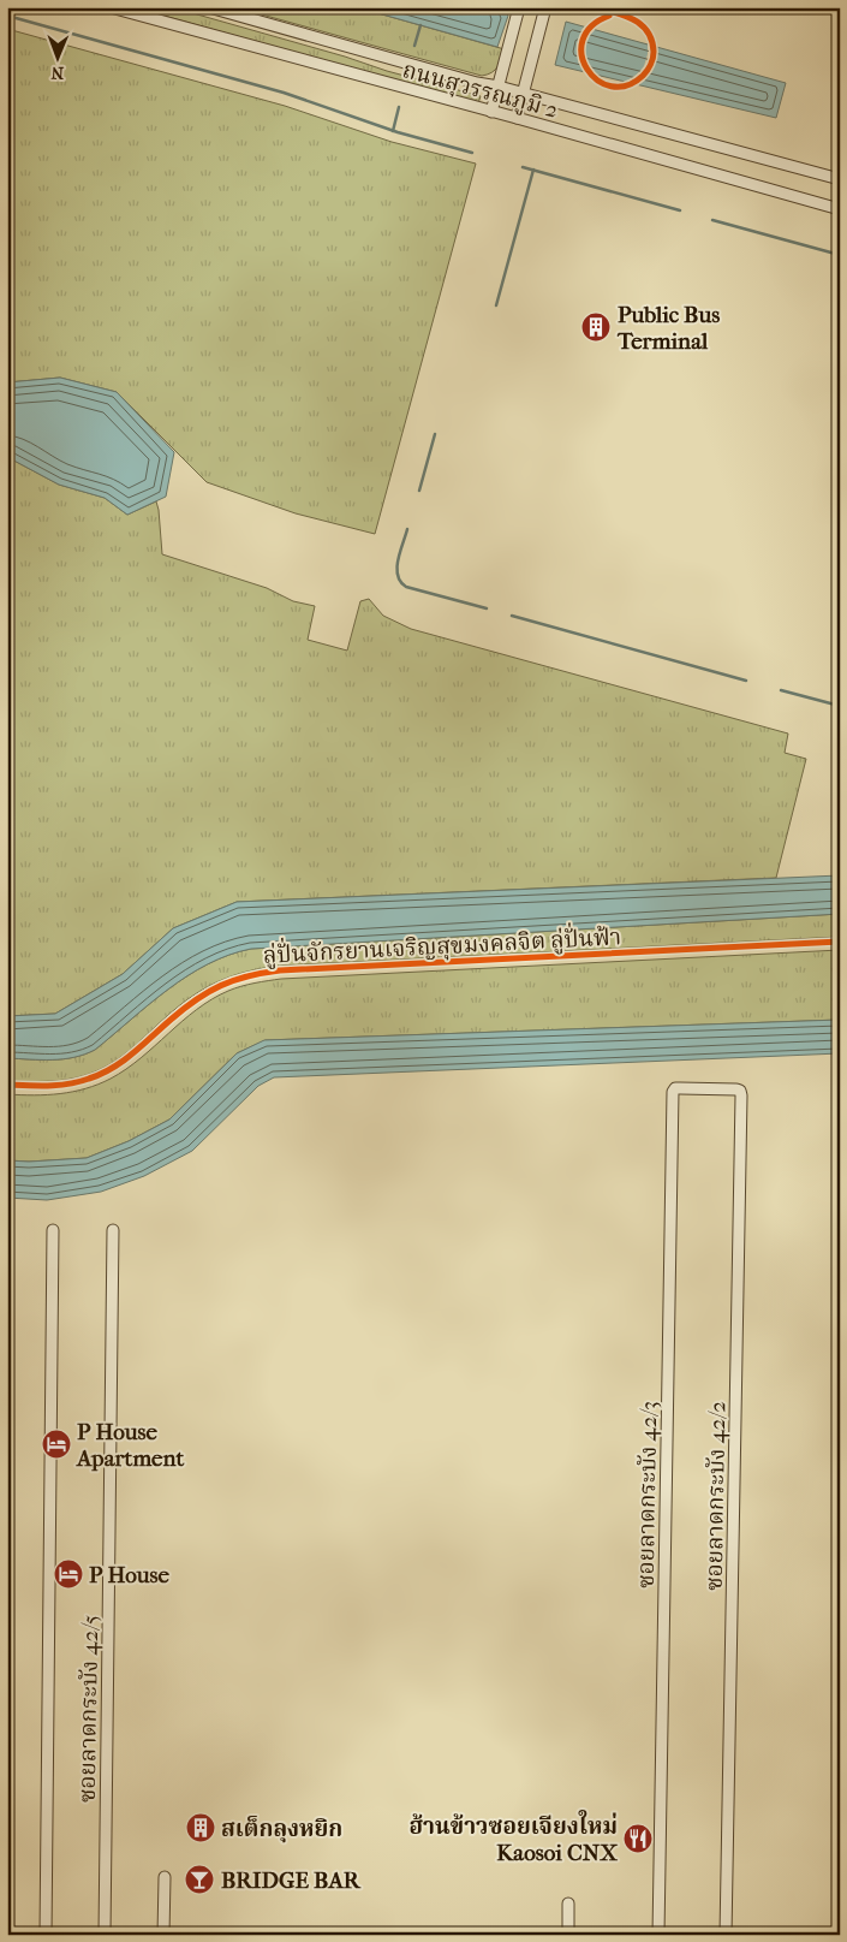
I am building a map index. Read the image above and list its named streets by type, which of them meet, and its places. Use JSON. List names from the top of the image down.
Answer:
{
  "streets": {
    "street": [
      "ถนนสุวรรณภูมิ 2",
      "ซอยลาดกระบัง 42/3",
      "ซอยลาดกระบัง 42/2",
      "ซอยลาดกระบัง 42/5"
    ],
    "cycle path": ["ลู่ปั่นจักรยานเจริญสุขมงคลจิต ลู่ปั่นฟ้า"]
  },
  "crossings": [
    ["ซอยลาดกระบัง 42/3", "ซอยลาดกระบัง 42/2"]
  ],
  "places": {
    "building": ["Public Bus Terminal", "สเต็กลุงหยิก"],
    "hotel": ["P House Apartment", "P House"],
    "restaurant": ["ฮ้านข้าวซอยเจียงใหม่ Kaosoi CNX"],
    "bar": ["BRIDGE BAR"]
  },
  "north": "bottom"
}
